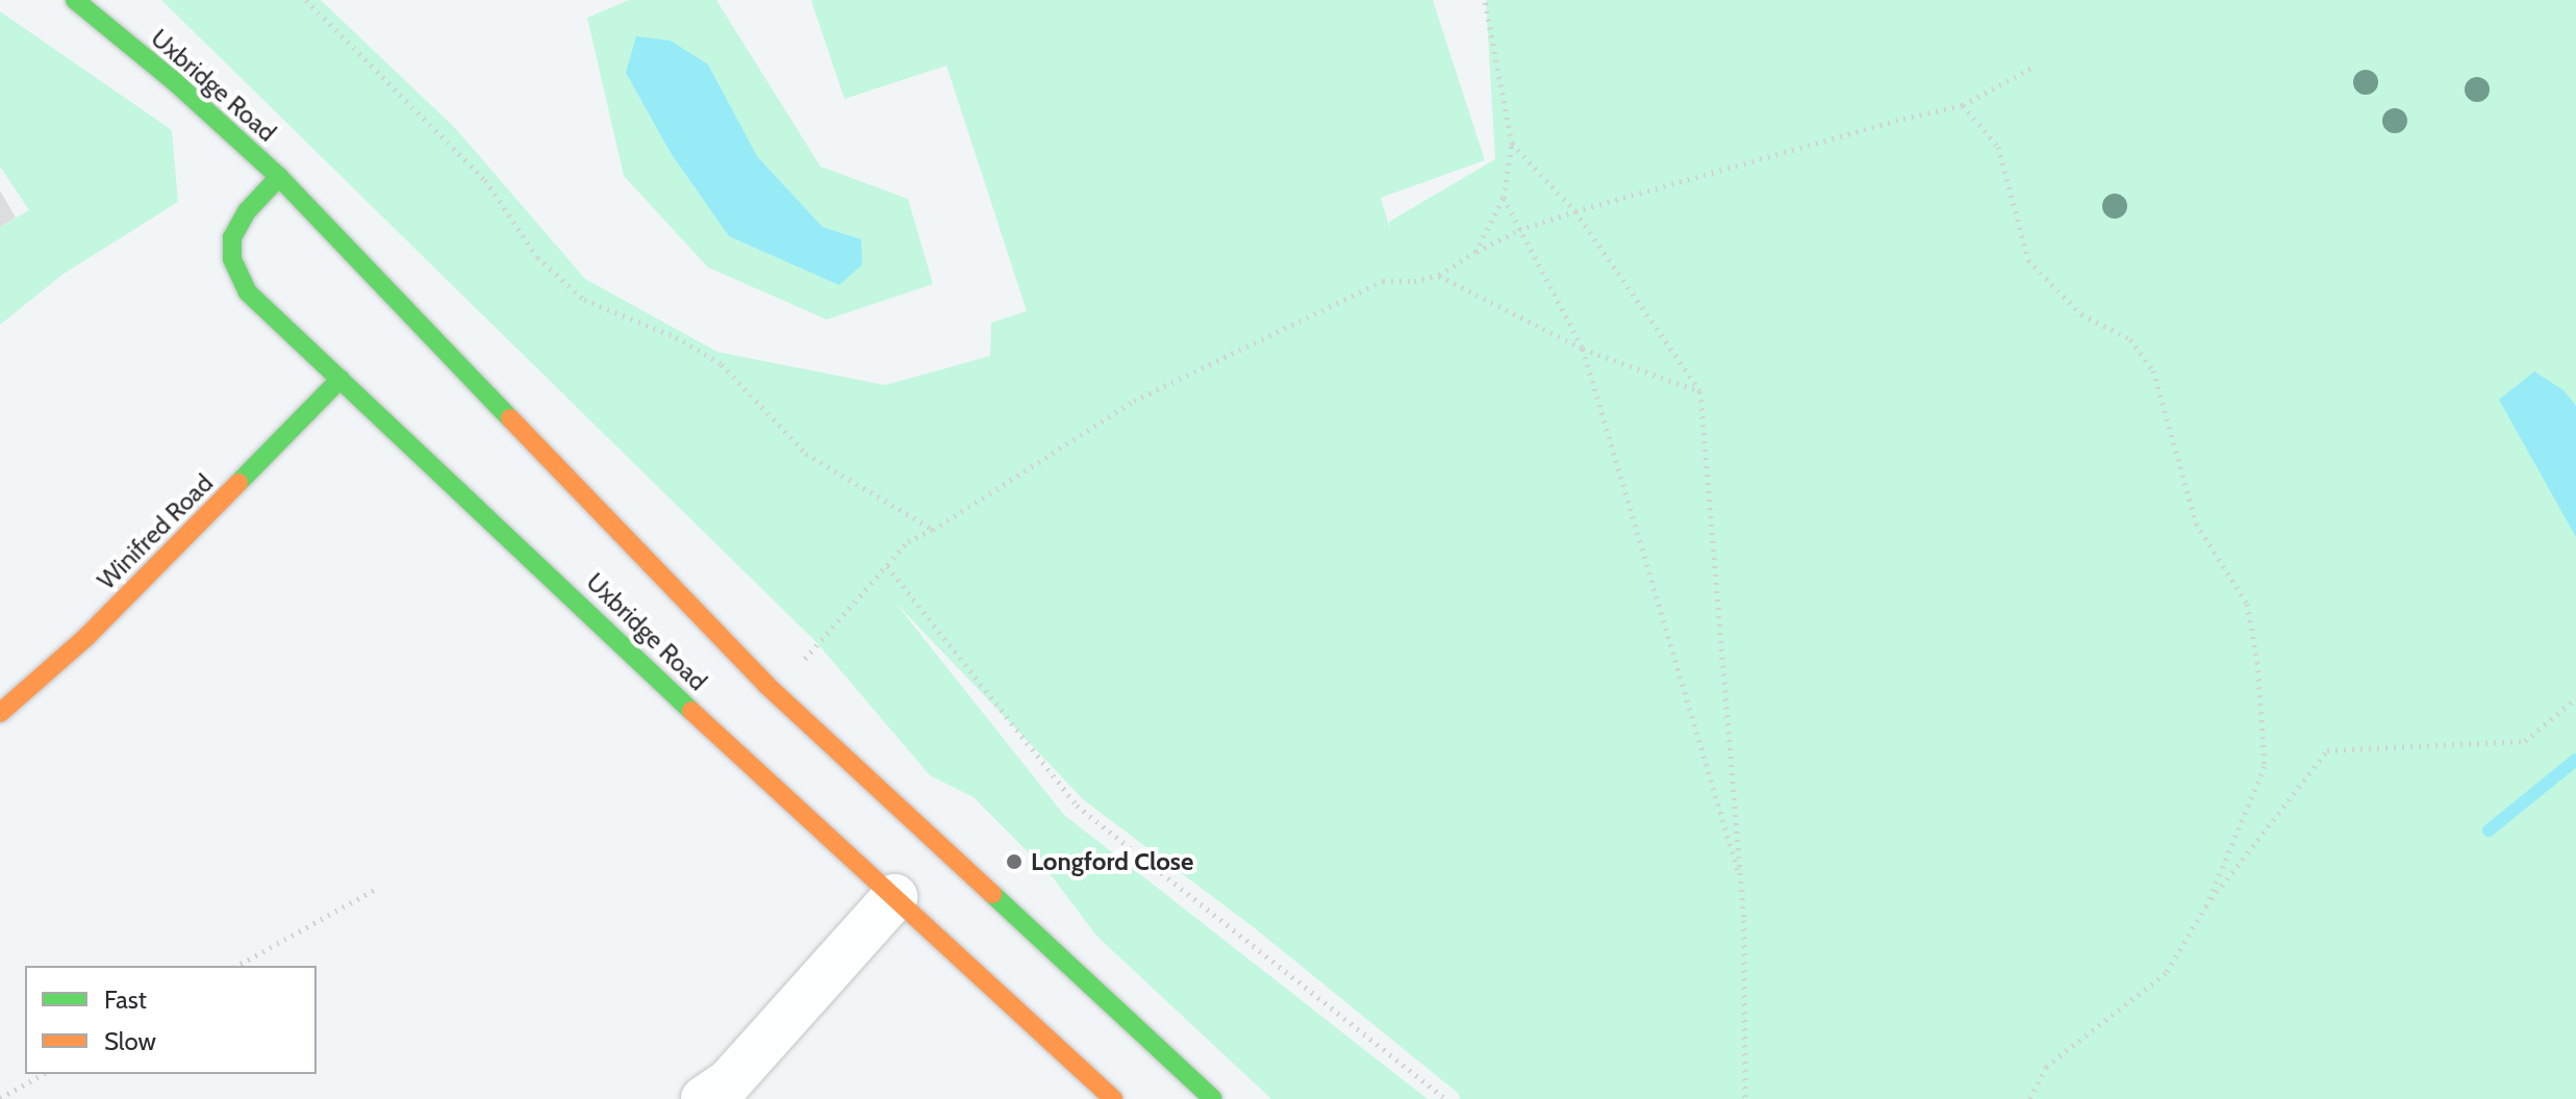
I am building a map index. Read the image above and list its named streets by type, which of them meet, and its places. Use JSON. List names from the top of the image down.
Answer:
{
  "streets": {
    "street": ["Uxbridge Road", "Winifred Road"]
  },
  "crossings": [
    ["Uxbridge Road", "Winifred Road"]
  ],
  "places": ["Longford Close"],
  "legend": ["Fast", "Slow"]
}
